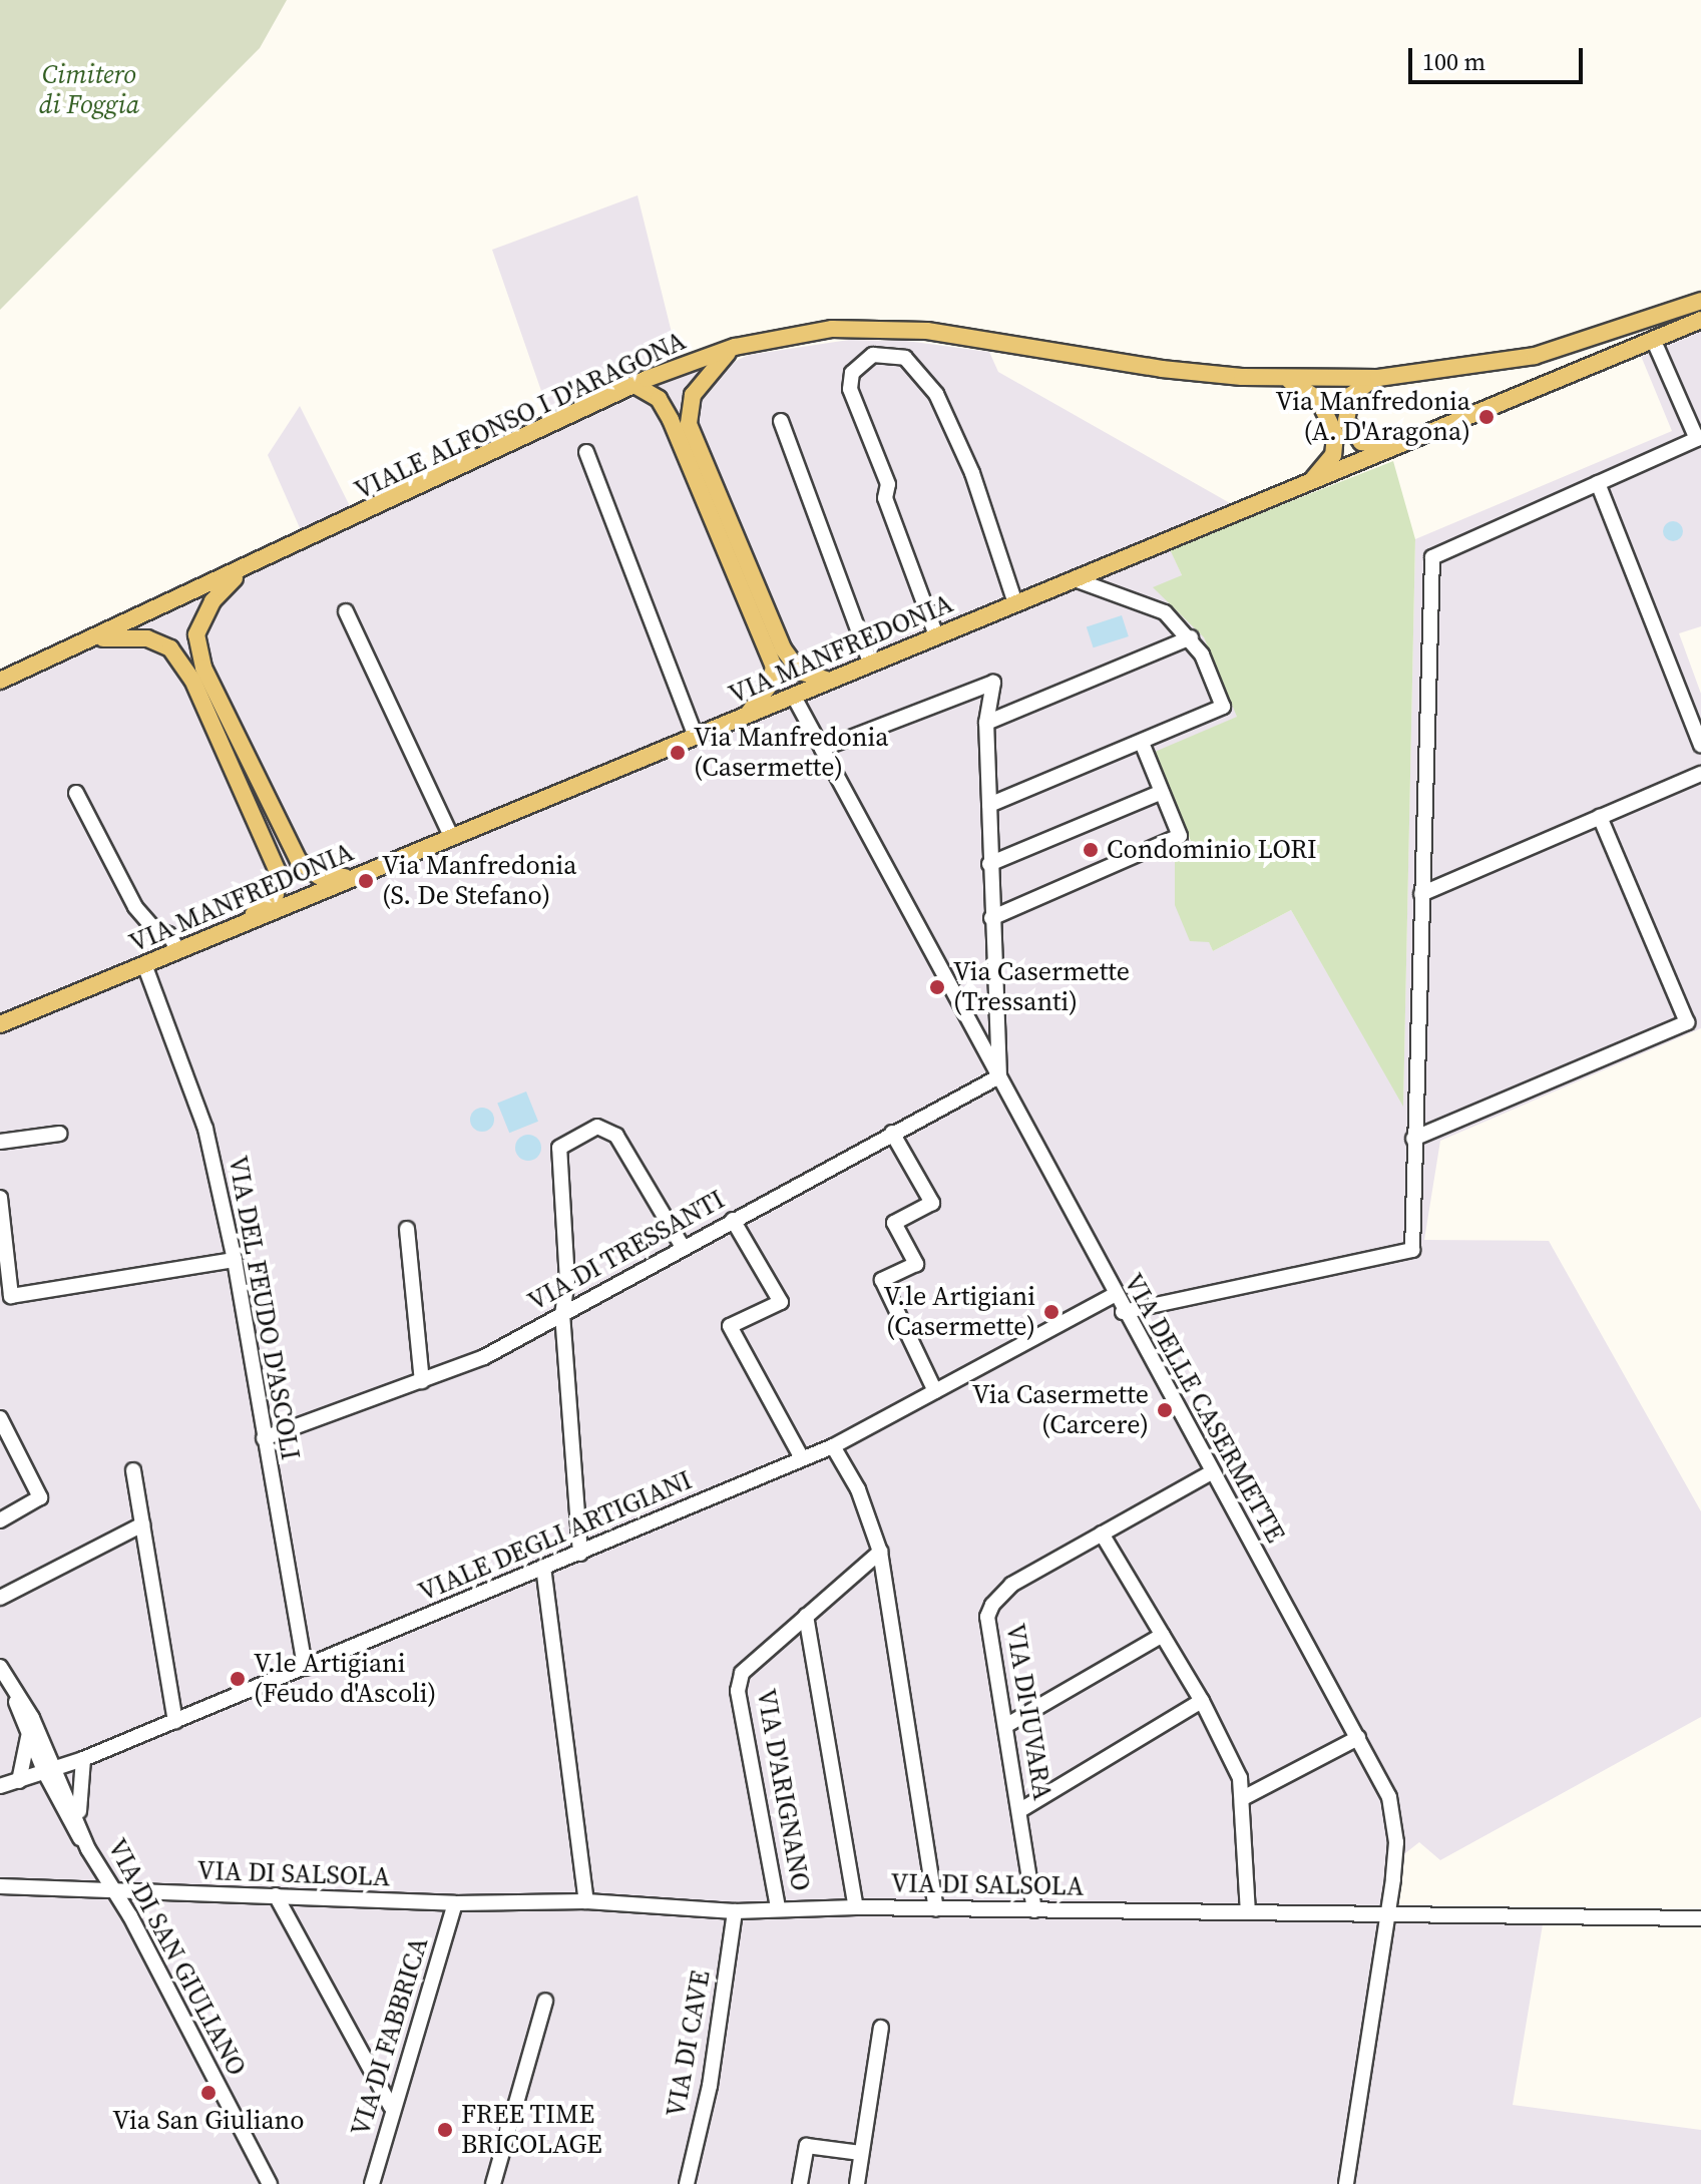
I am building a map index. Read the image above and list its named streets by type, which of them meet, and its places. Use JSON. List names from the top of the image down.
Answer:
{
  "streets": {
    "main road": ["VIALE ALFONSO I D'ARAGONA", "VIA MANFREDONIA"],
    "street": [
      "VIA DI TRESSANTI",
      "VIA DEL FEUDO D'ASCOLI",
      "VIA DELLE CASERMETTE",
      "VIALE DEGLI ARTIGIANI",
      "VIA DI IUVARA",
      "VIA D'ARIGNANO",
      "VIA DI SALSOLA",
      "VIA DI SAN GIULIANO",
      "VIA DI FABBRICA",
      "VIA DI CAVE"
    ]
  },
  "crossings": [
    ["VIA MANFREDONIA", "VIA DEL FEUDO D'ASCOLI"],
    ["VIA MANFREDONIA", "VIA DELLE CASERMETTE"],
    ["VIA DI TRESSANTI", "VIA DEL FEUDO D'ASCOLI"],
    ["VIA DI TRESSANTI", "VIA DELLE CASERMETTE"],
    ["VIA DEL FEUDO D'ASCOLI", "VIALE DEGLI ARTIGIANI"],
    ["VIA DELLE CASERMETTE", "VIALE DEGLI ARTIGIANI"],
    ["VIA DELLE CASERMETTE", "VIA DI IUVARA"],
    ["VIA DELLE CASERMETTE", "VIA DI SALSOLA"],
    ["VIALE DEGLI ARTIGIANI", "VIA DI SAN GIULIANO"],
    ["VIA DI IUVARA", "VIA DI SALSOLA"],
    ["VIA D'ARIGNANO", "VIA DI SALSOLA"],
    ["VIA DI SALSOLA", "VIA DI SAN GIULIANO"],
    ["VIA DI SALSOLA", "VIA DI FABBRICA"],
    ["VIA DI SALSOLA", "VIA DI CAVE"]
  ],
  "parks": ["Cimitero di Foggia"],
  "places": [
    "Via Manfredonia (A. D'Aragona)",
    "Via Manfredonia (Casermette)",
    "Condominio LORI",
    "Via Manfredonia (S. De Stefano)",
    "Via Casermette (Tressanti)",
    "V.le Artigiani (Casermette)",
    "Via Casermette (Carcere)",
    "V.le Artigiani (Feudo d'Ascoli)",
    "Via San Giuliano",
    "FREE TIME BRICOLAGE"
  ],
  "scale_bar": "100 m"
}
